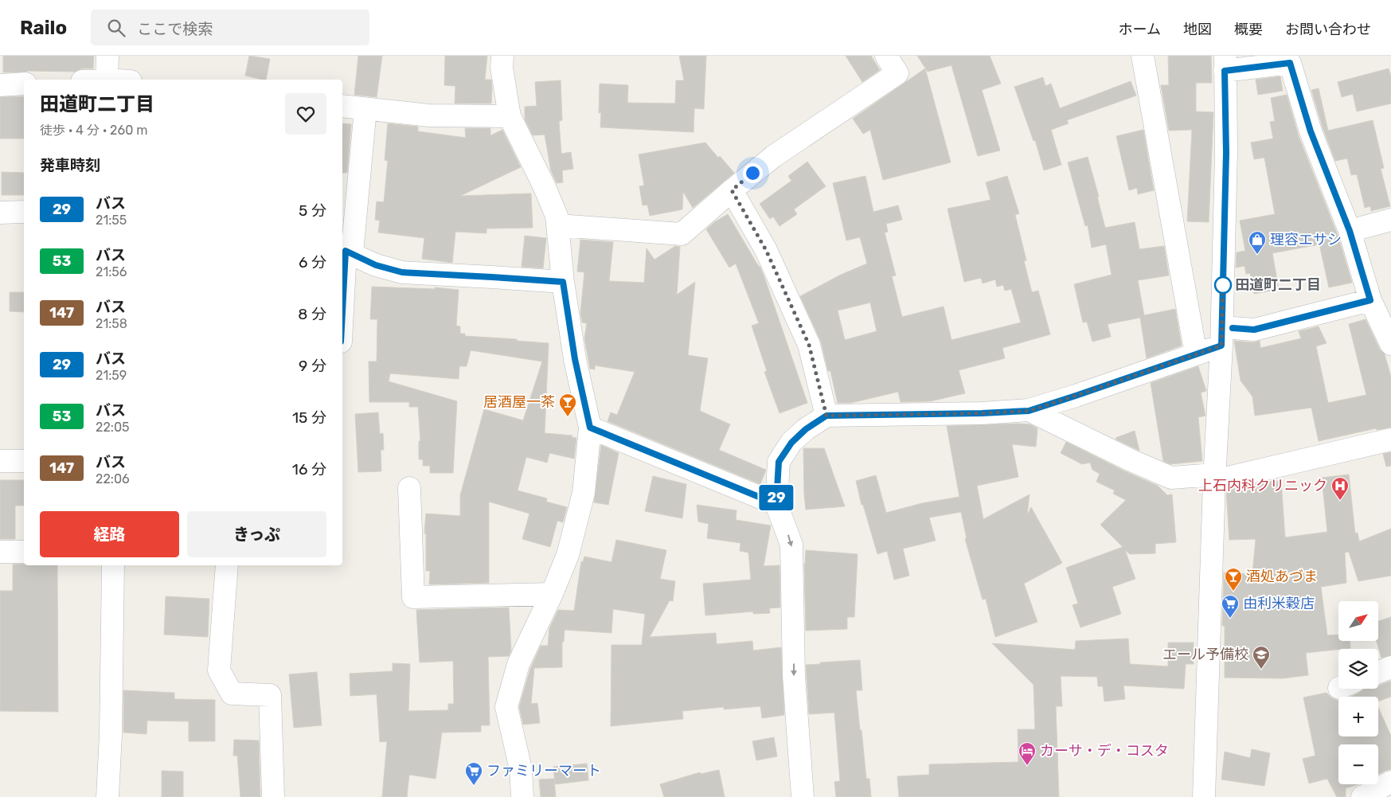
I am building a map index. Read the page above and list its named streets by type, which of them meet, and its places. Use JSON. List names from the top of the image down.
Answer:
{
  "places": {
    "shop": ["理容エサシ"],
    "other": ["田道町二丁目"],
    "bar": ["居酒屋一茶", "酒処あづま"],
    "hospital": ["上石内科クリニック"],
    "supermarket": ["由利米穀店", "ファミリーマート"],
    "school or university": ["エール予備校"],
    "hotel": ["カーサ・デ・コスタ"]
  },
  "lines": ["bus line 29"],
  "north": "top right",
  "page": {
    "header": "Railo",
    "search": "ここで検索",
    "nav": [
      "ホーム",
      "地図",
      "概要",
      "お問い合わせ"
    ],
    "on_map": "29",
    "heading": [
      ["田道町二丁目", "徒歩 · 4 分 · 260 m"],
      "発車時刻"
    ],
    "list": [
      {
        "mark": "29",
        "name": "バス",
        "note": "21:55",
        "value": "5 分"
      },
      {
        "mark": "53",
        "name": "バス",
        "note": "21:56",
        "value": "6 分"
      },
      {
        "mark": "147",
        "name": "バス",
        "note": "21:58",
        "value": "8 分"
      },
      {
        "mark": "29",
        "name": "バス",
        "note": "21:59",
        "value": "9 分"
      },
      {
        "mark": "53",
        "name": "バス",
        "note": "22:05",
        "value": "15 分"
      },
      {
        "mark": "147",
        "name": "バス",
        "note": "22:06",
        "value": "16 分"
      }
    ],
    "buttons": ["経路", "きっぷ"],
    "map_buttons": ["+", "−"]
  }
}
